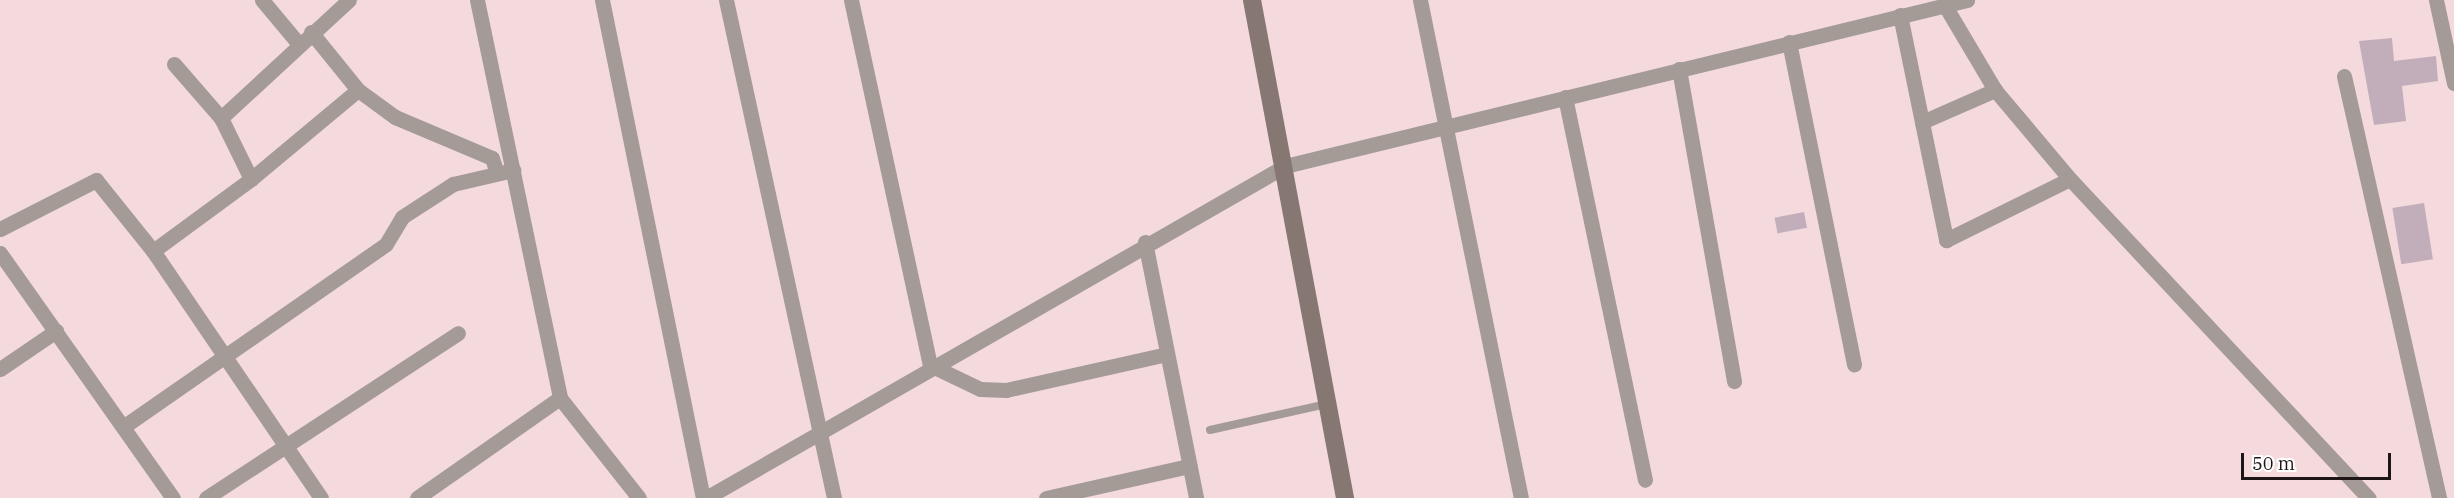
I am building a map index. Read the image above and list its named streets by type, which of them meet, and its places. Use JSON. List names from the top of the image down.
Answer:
{
  "scale_bar": "50 m"
}
